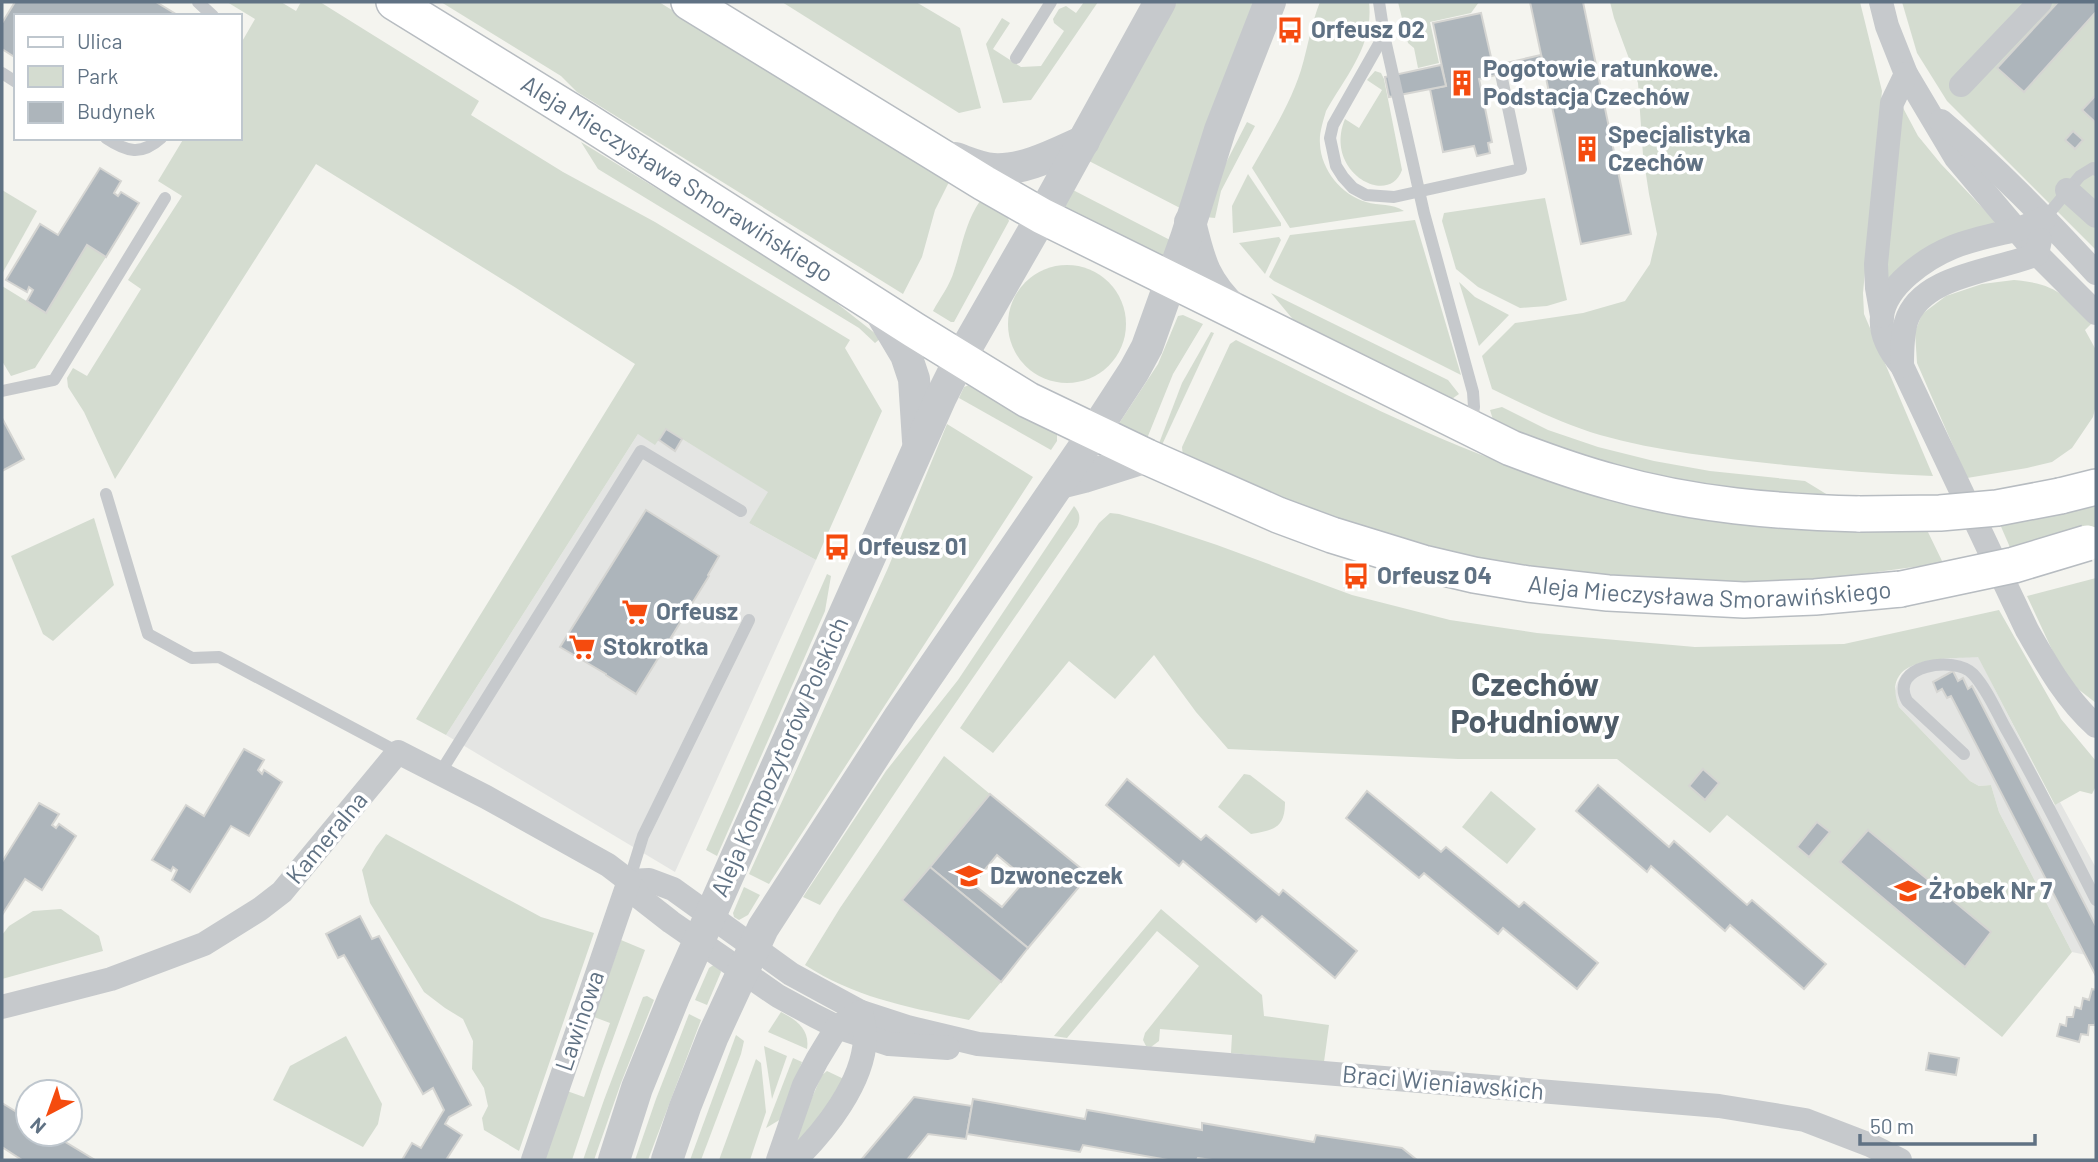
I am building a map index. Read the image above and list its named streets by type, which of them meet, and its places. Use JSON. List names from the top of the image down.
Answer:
{
  "streets": {
    "main road": ["Aleja Mieczysława Smorawińskiego"],
    "street": [
      "Aleja Kompozytorów Polskich",
      "Kameralna",
      "Lawinowa",
      "Braci Wieniawskich"
    ]
  },
  "crossings": [
    ["Aleja Mieczysława Smorawińskiego", "Aleja Kompozytorów Polskich"]
  ],
  "districts": ["Czechów Południowy"],
  "places": {
    "bus stop": ["Orfeusz 02", "Orfeusz 01", "Orfeusz 04"],
    "building": ["Pogotowie ratunkowe. Podstacja Czechów", "Specjalistyka Czechów"],
    "supermarket": ["Orfeusz", "Stokrotka"],
    "school or university": ["Dzwoneczek", "Żłobek Nr 7"]
  },
  "legend": ["Ulica", "Park", "Budynek"],
  "scale_bar": "50 m",
  "north": "bottom left"
}
